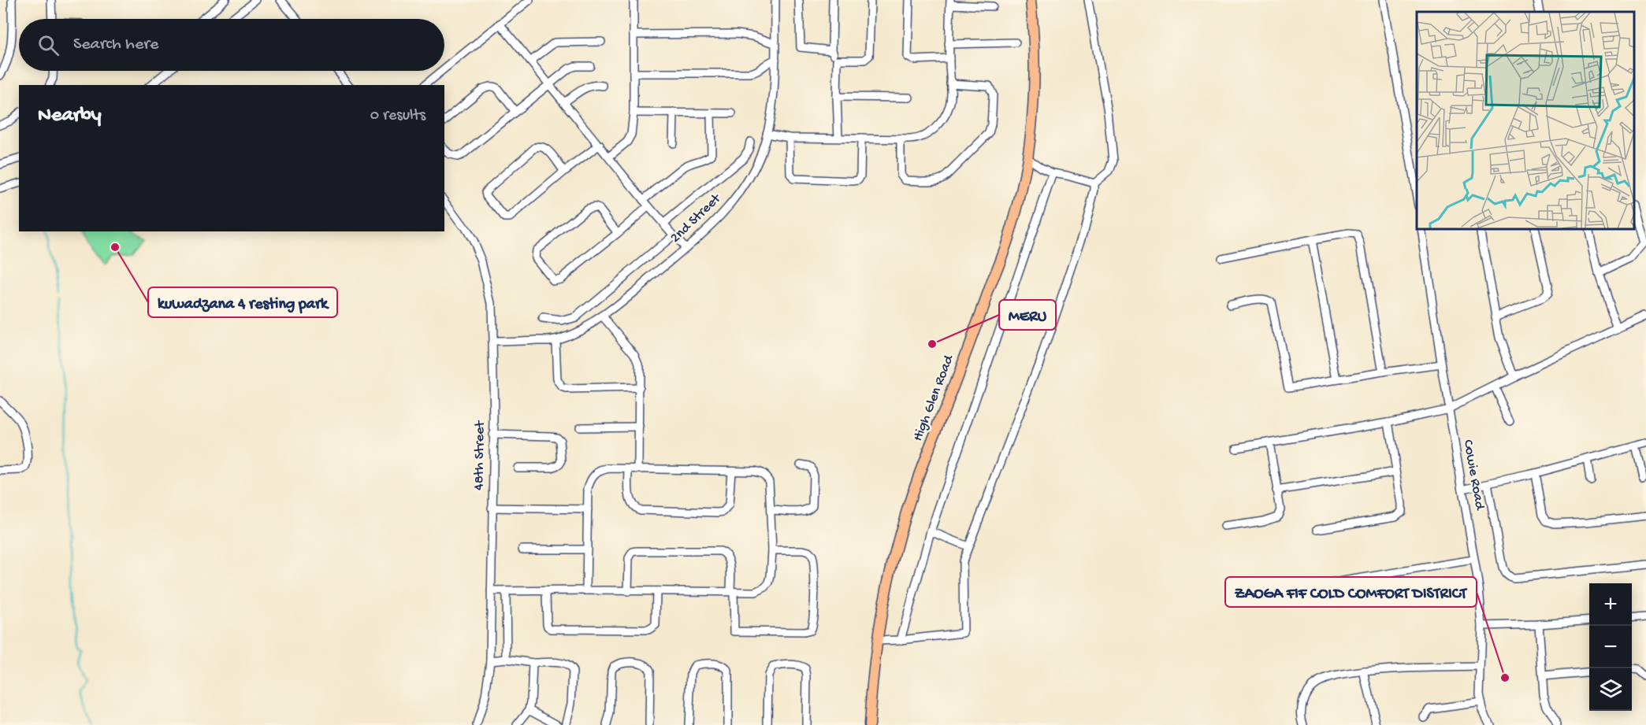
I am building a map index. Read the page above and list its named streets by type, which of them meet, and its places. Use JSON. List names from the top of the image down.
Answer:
{
  "streets": {
    "main road": ["High Glen Road"],
    "street": ["2nd Street", "48th Street", "Cowie Road"]
  },
  "crossings": [
    ["2nd Street", "48th Street"]
  ],
  "places": ["kuwadzana 4 resting park", "MERU", "ZAOGA FIF COLD COMFORT DISTRICT"],
  "page": {
    "search": "Search here",
    "heading": ["Nearby", "0 results"],
    "map_buttons": ["+", "−"]
  }
}
